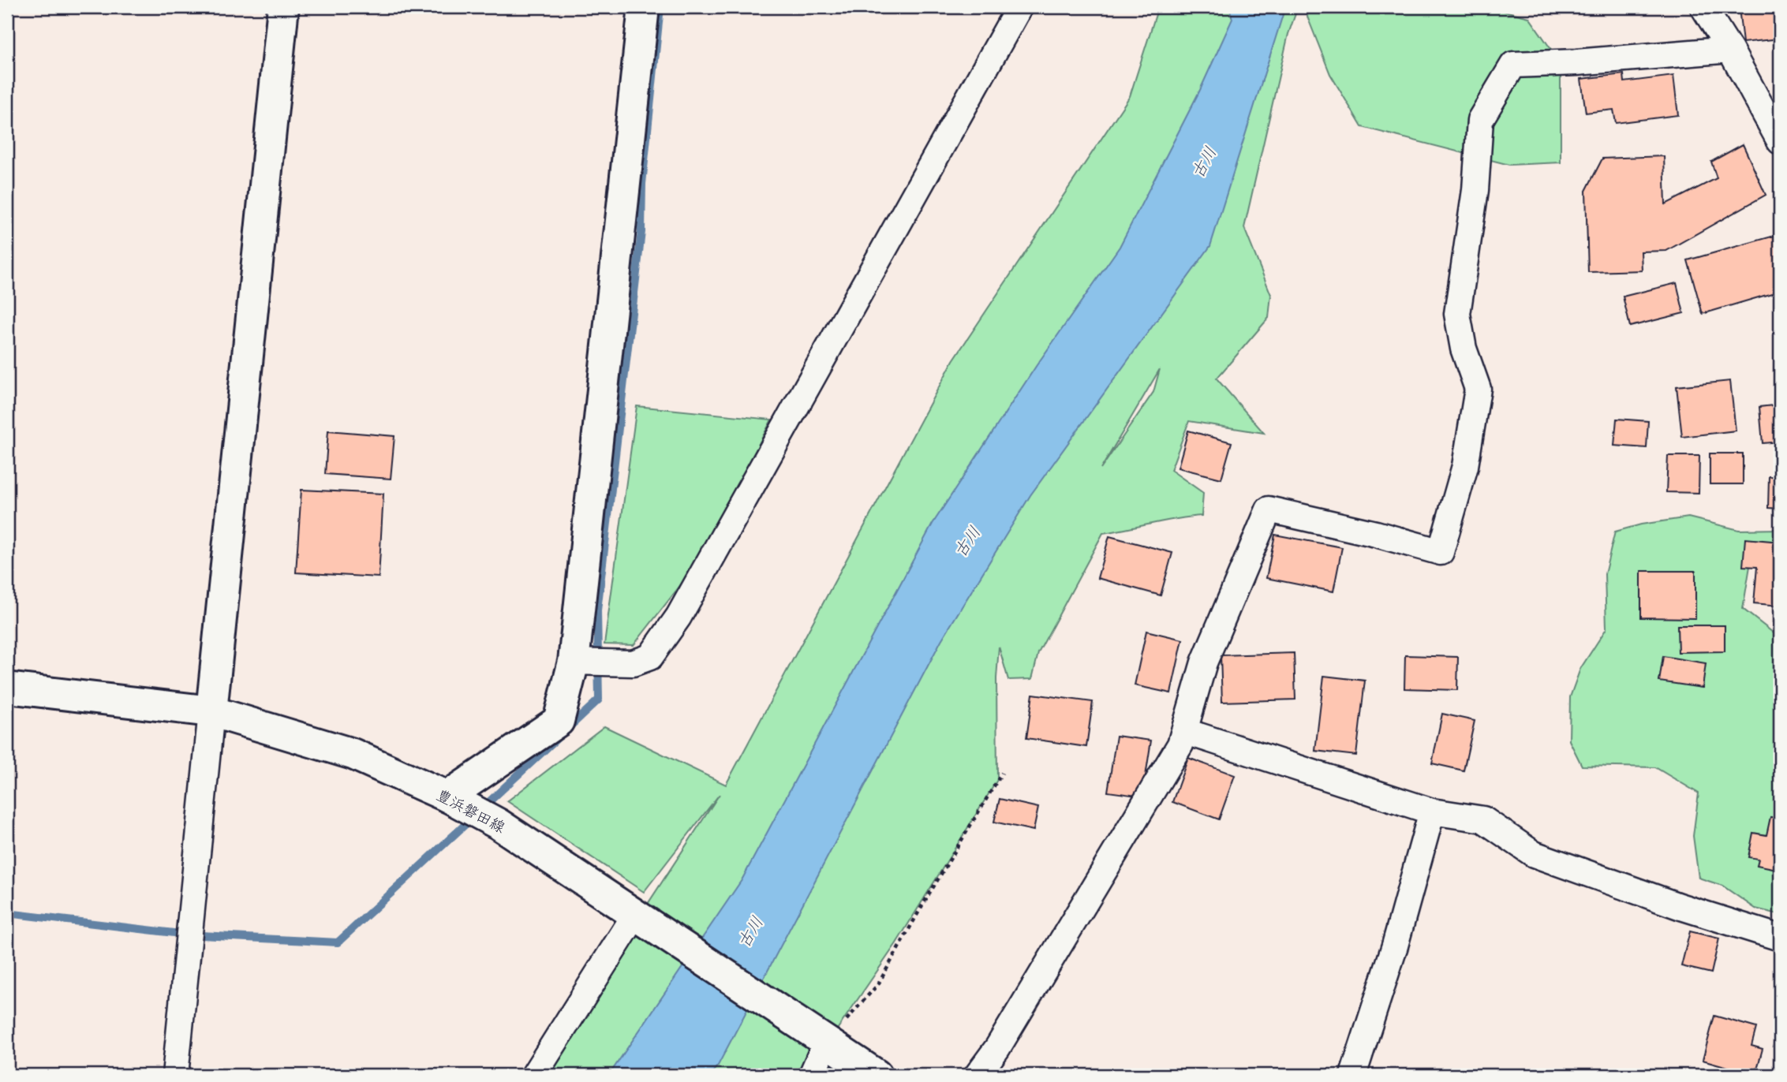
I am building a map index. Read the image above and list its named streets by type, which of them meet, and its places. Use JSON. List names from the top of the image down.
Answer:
{
  "streets": {
    "street": ["豊浜磐田線"]
  },
  "water": ["古川"]
}
